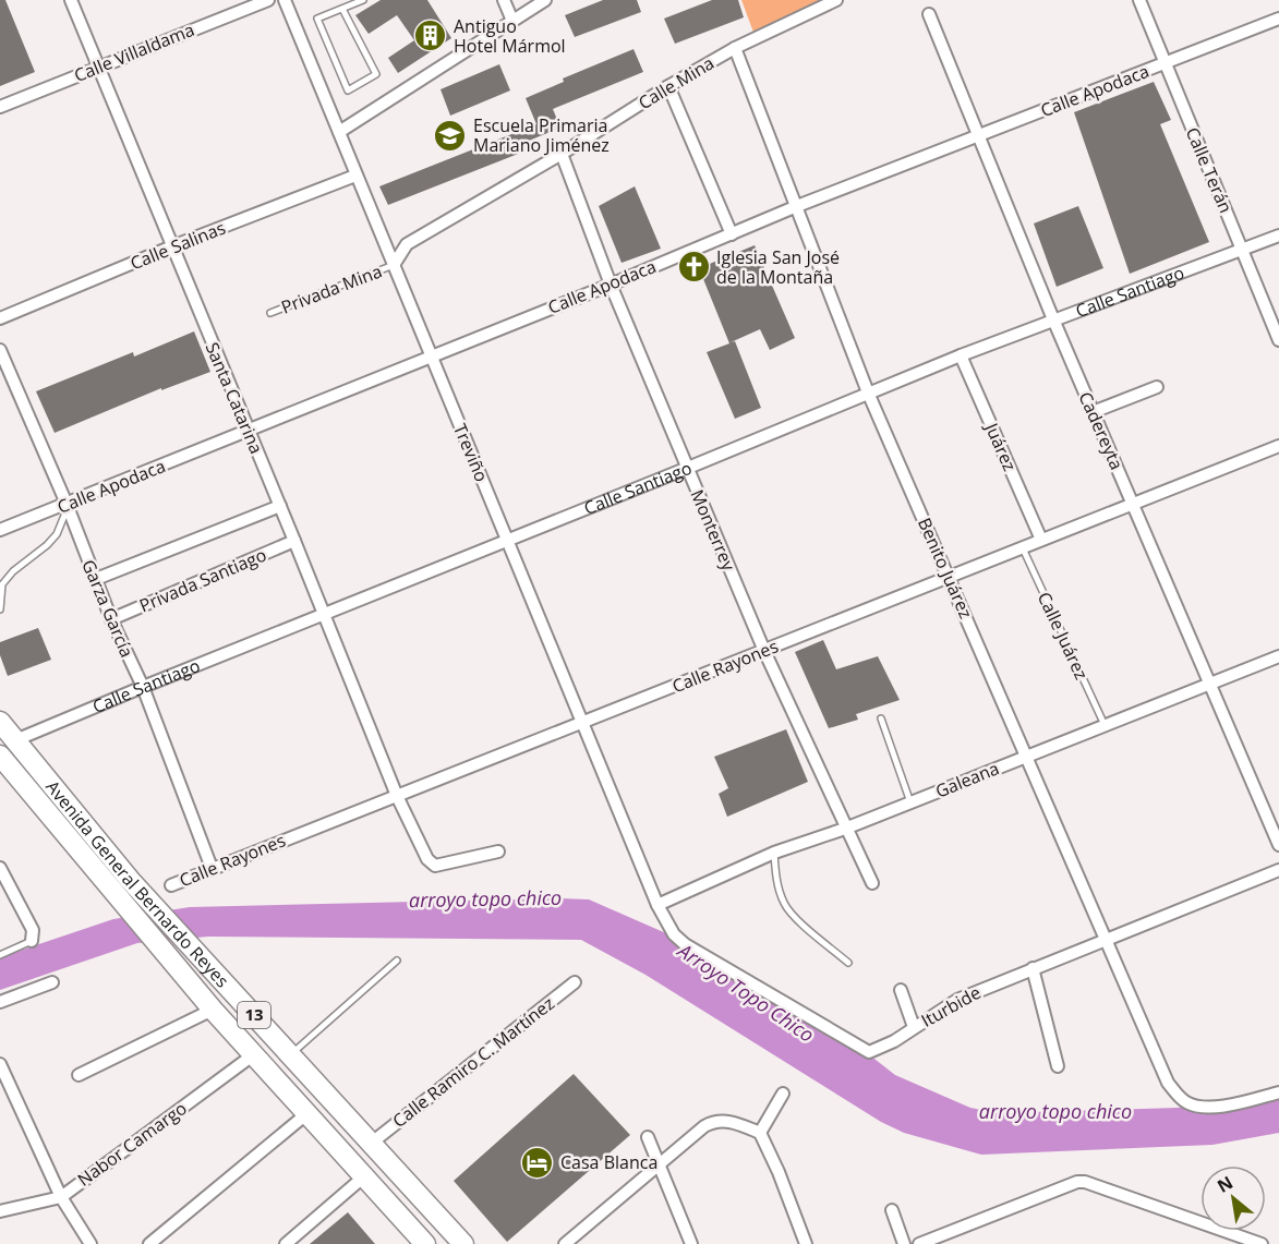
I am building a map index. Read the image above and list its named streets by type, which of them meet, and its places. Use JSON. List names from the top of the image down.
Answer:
{
  "streets": {
    "main road": ["Avenida General Bernardo Reyes", "13"],
    "street": [
      "Calle Villaldama",
      "Calle Mina",
      "Calle Apodaca",
      "Calle Terán",
      "Calle Salinas",
      "Calle Santiago",
      "Santa Catarina",
      "Cadereyta",
      "Juárez",
      "Treviño",
      "Monterrey",
      "Benito Juárez",
      "Privada Santiago",
      "Garza García",
      "Calle Rayones",
      "Galeana",
      "Iturbide",
      "Calle Ramiro C. Martínez",
      "Nabor Camargo"
    ],
    "lane": ["Privada Mina", "Calle Juárez"]
  },
  "crossings": [
    ["Calle Villaldama", "Santa Catarina"],
    ["Calle Mina", "Privada Mina"],
    ["Calle Mina", "Treviño"],
    ["Calle Mina", "Monterrey"],
    ["Calle Mina", "Benito Juárez"],
    ["Calle Apodaca", "Calle Terán"],
    ["Calle Apodaca", "Santa Catarina"],
    ["Calle Apodaca", "Cadereyta"],
    ["Calle Apodaca", "Treviño"],
    ["Calle Apodaca", "Monterrey"],
    ["Calle Apodaca", "Benito Juárez"],
    ["Calle Apodaca", "Garza García"],
    ["Calle Terán", "Calle Santiago"],
    ["Calle Salinas", "Santa Catarina"],
    ["Calle Salinas", "Treviño"],
    ["Privada Mina", "Treviño"],
    ["Calle Santiago", "Santa Catarina"],
    ["Calle Santiago", "Cadereyta"],
    ["Calle Santiago", "Juárez"],
    ["Calle Santiago", "Treviño"],
    ["Calle Santiago", "Monterrey"],
    ["Calle Santiago", "Benito Juárez"],
    ["Calle Santiago", "Garza García"],
    ["Calle Santiago", "Avenida General Bernardo Reyes"],
    ["Santa Catarina", "Privada Santiago"],
    ["Santa Catarina", "Calle Rayones"],
    ["Cadereyta", "Calle Rayones"],
    ["Cadereyta", "Galeana"],
    ["Juárez", "Calle Rayones"],
    ["Treviño", "Calle Rayones"],
    ["Treviño", "Galeana"],
    ["Treviño", "Iturbide"],
    ["Monterrey", "Calle Rayones"],
    ["Monterrey", "Galeana"],
    ["Benito Juárez", "Calle Rayones"],
    ["Benito Juárez", "Galeana"],
    ["Benito Juárez", "Iturbide"],
    ["Privada Santiago", "Garza García"],
    ["Garza García", "Calle Rayones"],
    ["Calle Juárez", "Calle Rayones"],
    ["Calle Juárez", "Galeana"],
    ["Galeana", "Iturbide"],
    ["Avenida General Bernardo Reyes", "Calle Ramiro C. Martínez"],
    ["Avenida General Bernardo Reyes", "Nabor Camargo"]
  ],
  "water": ["arroyo topo chico", "Arroyo Topo Chico"],
  "places": {
    "building": ["Antiguo Hotel Mármol"],
    "school or university": ["Escuela Primaria Mariano Jiménez"],
    "church": ["Iglesia San José de la Montaña"],
    "hotel": ["Casa Blanca"]
  },
  "north": "top left"
}
